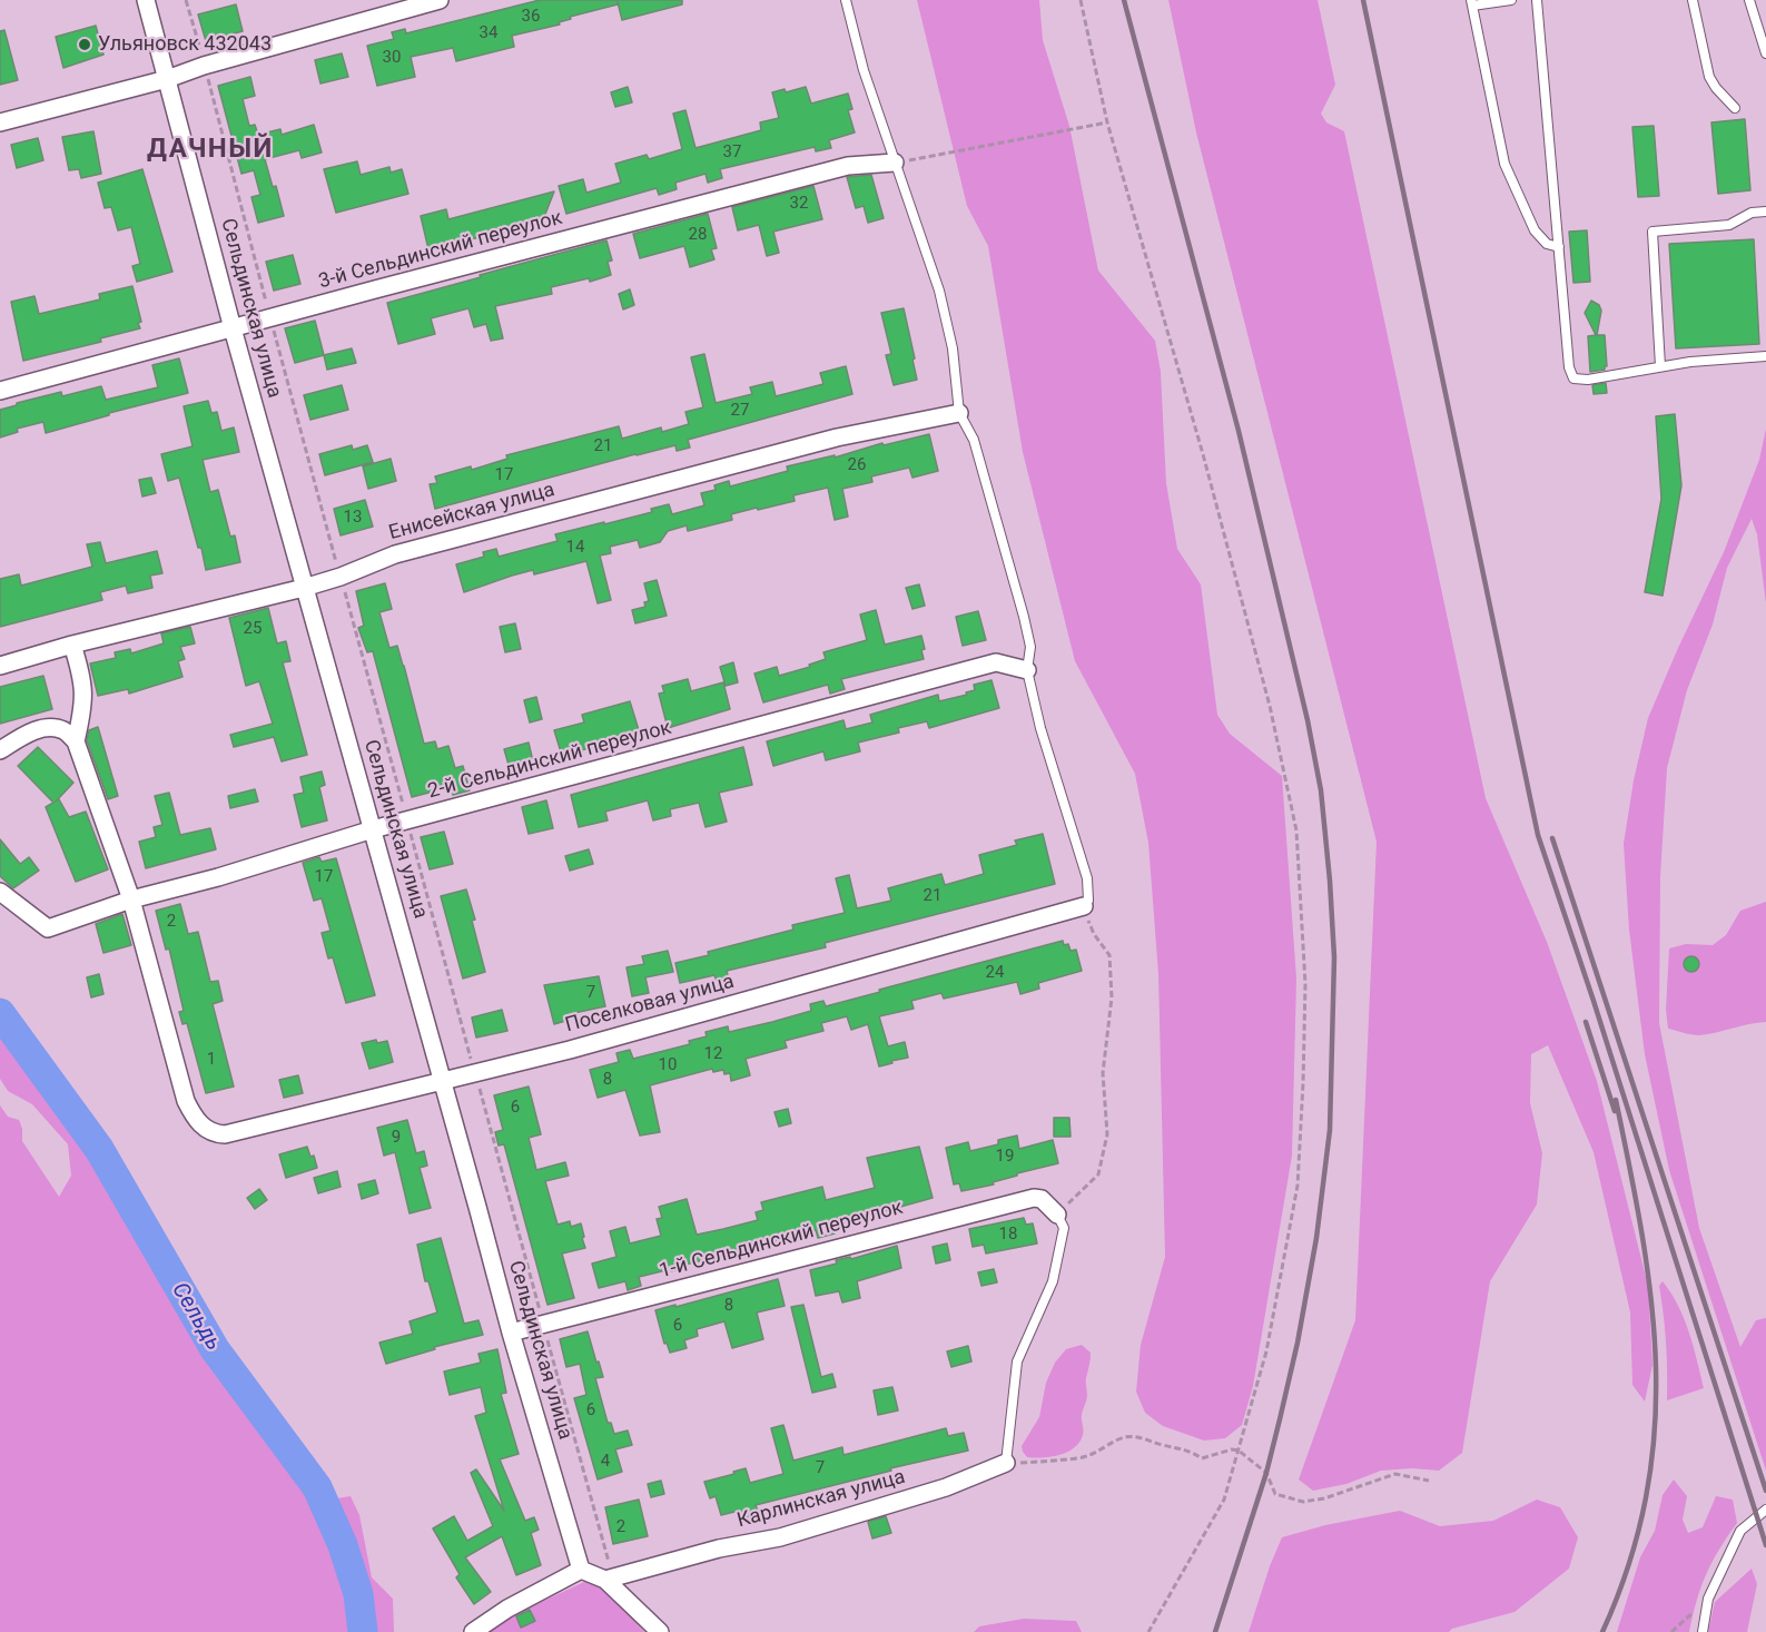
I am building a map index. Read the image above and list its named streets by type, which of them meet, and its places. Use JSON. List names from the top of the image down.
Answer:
{
  "streets": {
    "street": [
      "3-й Сельдинский переулок",
      "Сельдинская улица",
      "Енисейская улица",
      "2-й Сельдинский переулок",
      "Поселковая улица",
      "1-й Сельдинский переулок",
      "Карлинская улица"
    ]
  },
  "crossings": [
    ["3-й Сельдинский переулок", "Сельдинская улица"],
    ["Сельдинская улица", "Енисейская улица"],
    ["Сельдинская улица", "2-й Сельдинский переулок"],
    ["Сельдинская улица", "Поселковая улица"],
    ["Сельдинская улица", "1-й Сельдинский переулок"],
    ["2-й Сельдинский переулок", "Поселковая улица"]
  ],
  "districts": ["ДАЧНЫЙ"],
  "water": ["Сельдь"],
  "places": ["Ульяновск 432043"],
  "house_numbers": [
    "36",
    "34",
    "30",
    "37",
    "32",
    "28",
    "27",
    "21",
    "26",
    "17",
    "13",
    "14",
    "25",
    "17",
    "21",
    "2",
    "24",
    "7",
    "12",
    "1",
    "10",
    "8",
    "6",
    "9",
    "19",
    "18",
    "8",
    "6",
    "6",
    "4",
    "7",
    "2"
  ]
}
